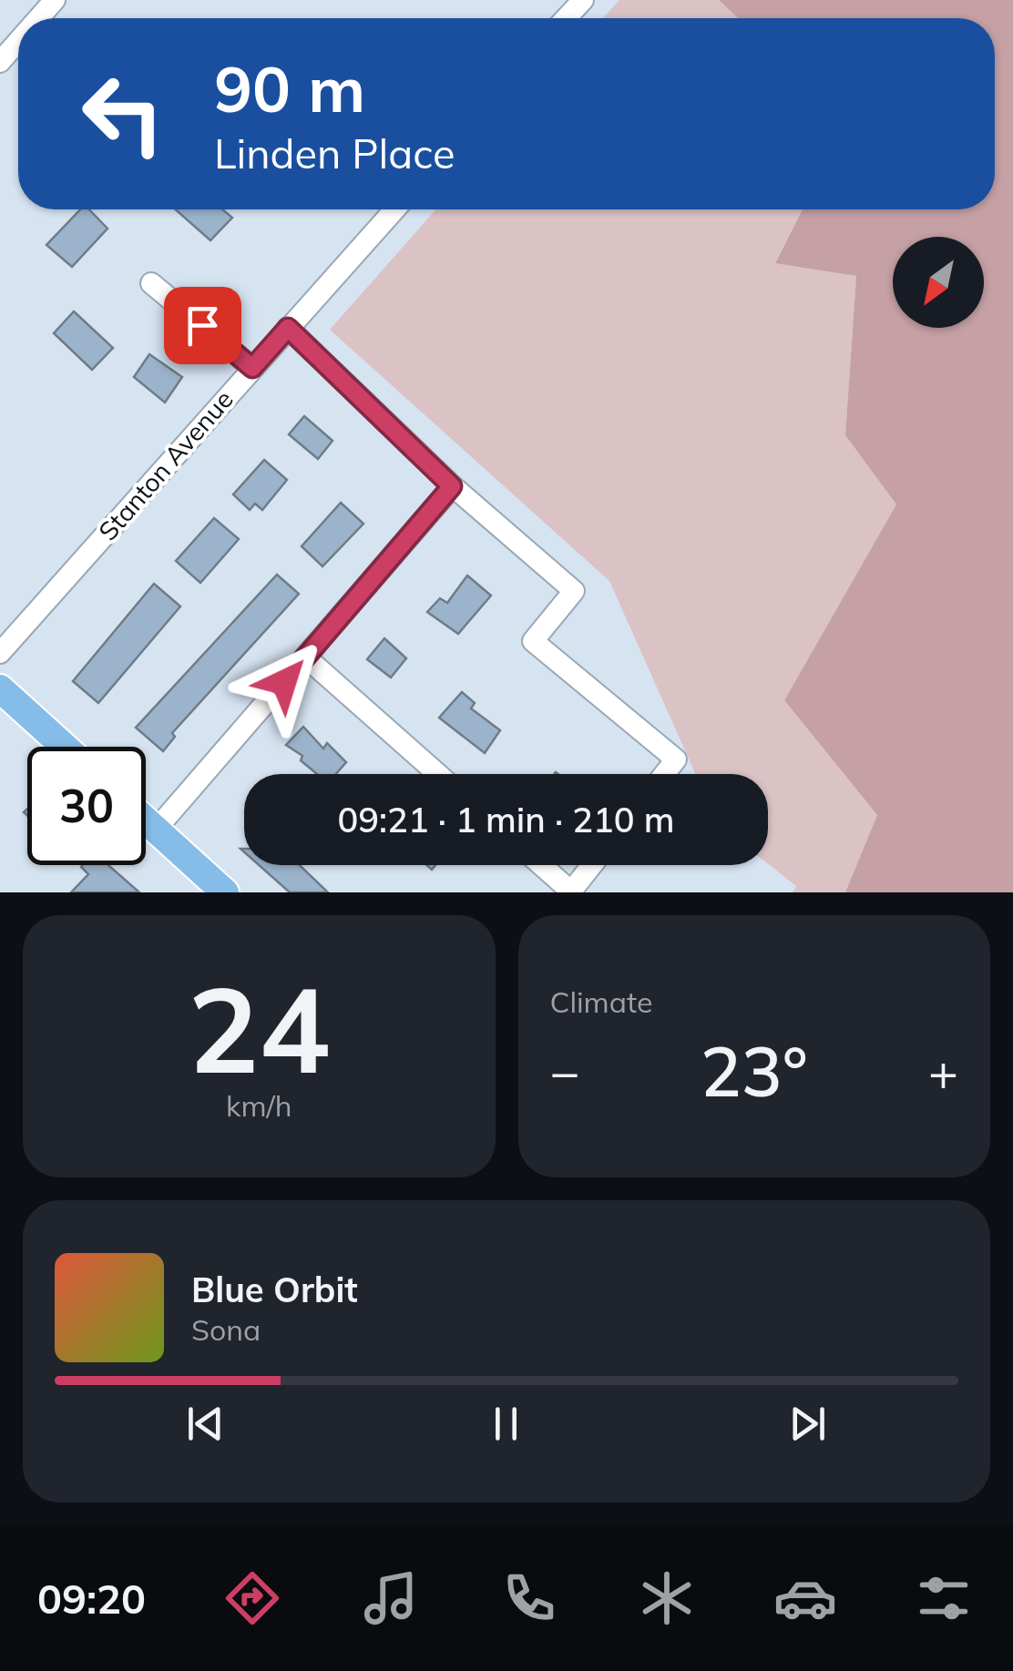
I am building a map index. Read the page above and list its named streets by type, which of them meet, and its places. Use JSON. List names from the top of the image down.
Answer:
{
  "streets": {
    "street": ["Stanton Avenue"]
  },
  "north": "bottom left",
  "page": {
    "turn": ["90 m", "Linden Place"],
    "limit": "30",
    "trip": "09:21 · 1 min · 210 m",
    "tile": [
      ["24", "km/h"],
      "Climate"
    ],
    "heat": ["−", "23°", "+"],
    "song": ["Blue Orbit", "Sona"],
    "tabs": "09:20"
  }
}
